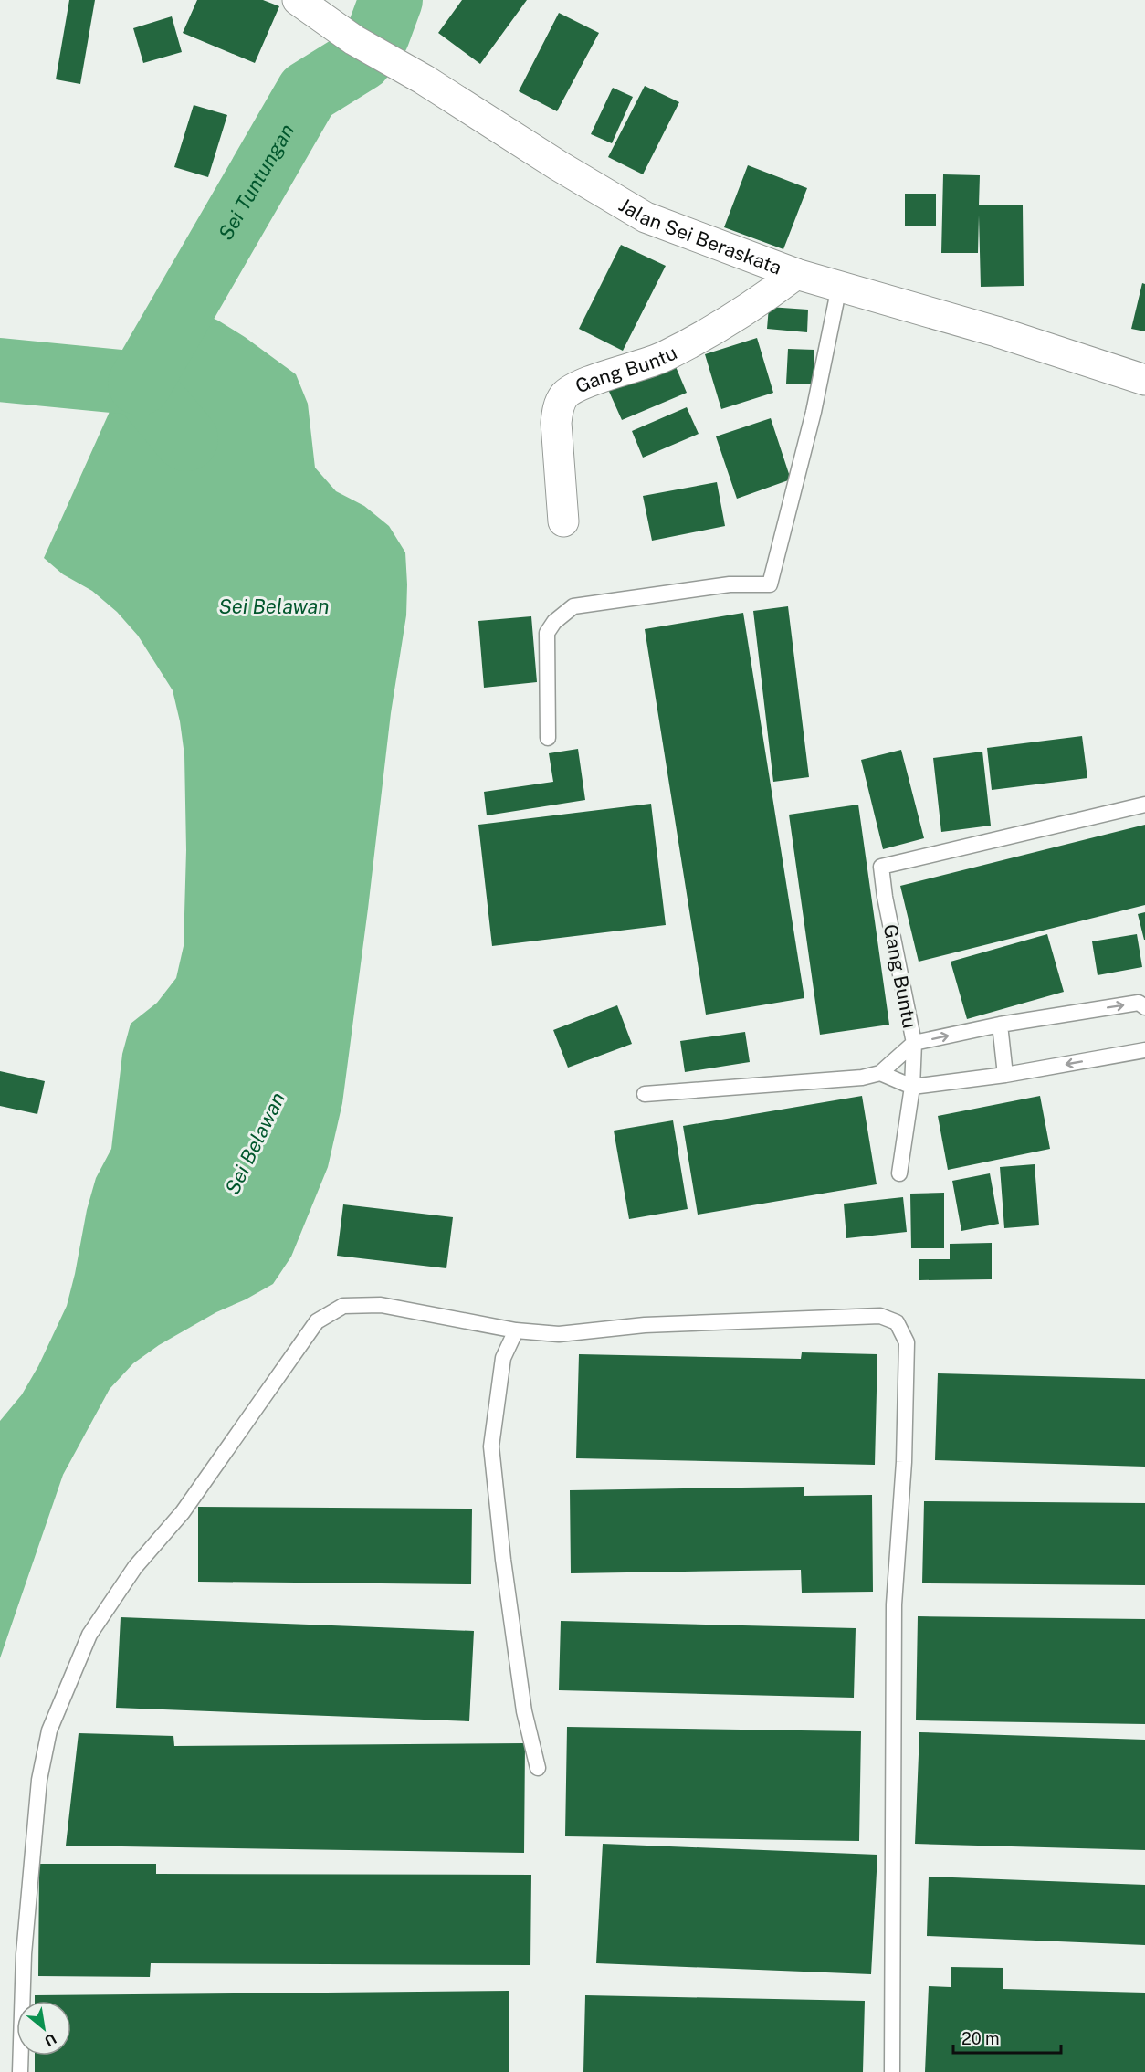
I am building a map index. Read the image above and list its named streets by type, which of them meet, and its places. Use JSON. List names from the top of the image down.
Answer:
{
  "streets": {
    "street": ["Jalan Sei Beraskata", "Gang Buntu"]
  },
  "crossings": [
    ["Jalan Sei Beraskata", "Gang Buntu"]
  ],
  "water": ["Sei Tuntungan", "Sei Belawan"],
  "scale_bar": "20 m",
  "north": "bottom right"
}
